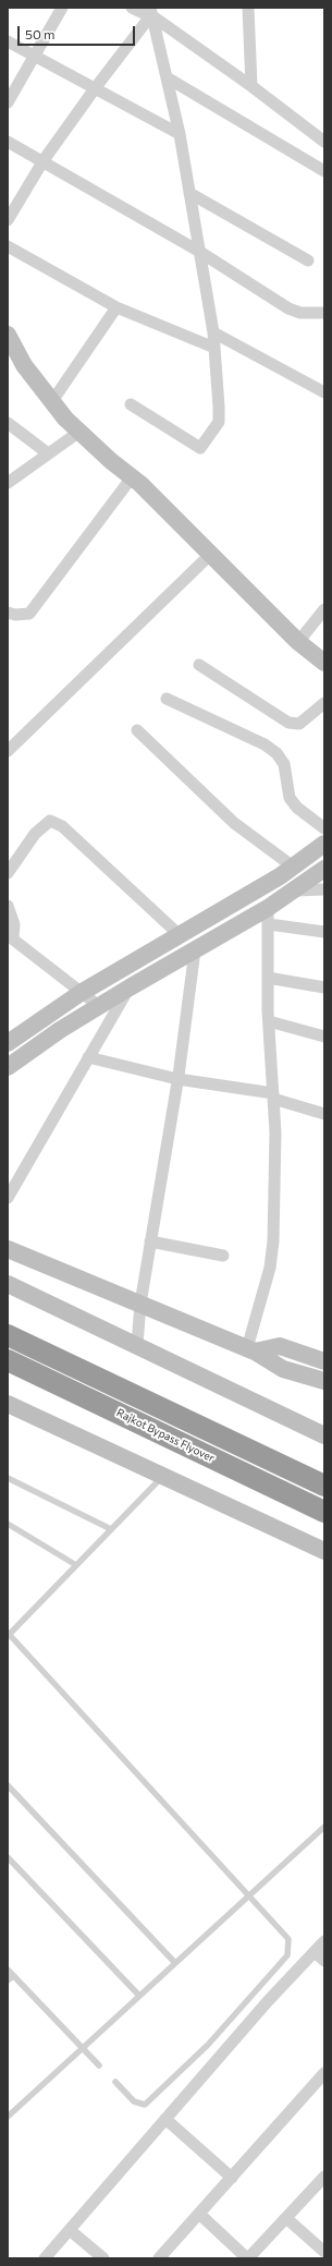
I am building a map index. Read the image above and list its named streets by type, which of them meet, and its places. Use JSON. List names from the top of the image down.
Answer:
{
  "streets": {
    "highway": ["Rajkot Bypass Flyover"]
  },
  "scale_bar": "50 m"
}
